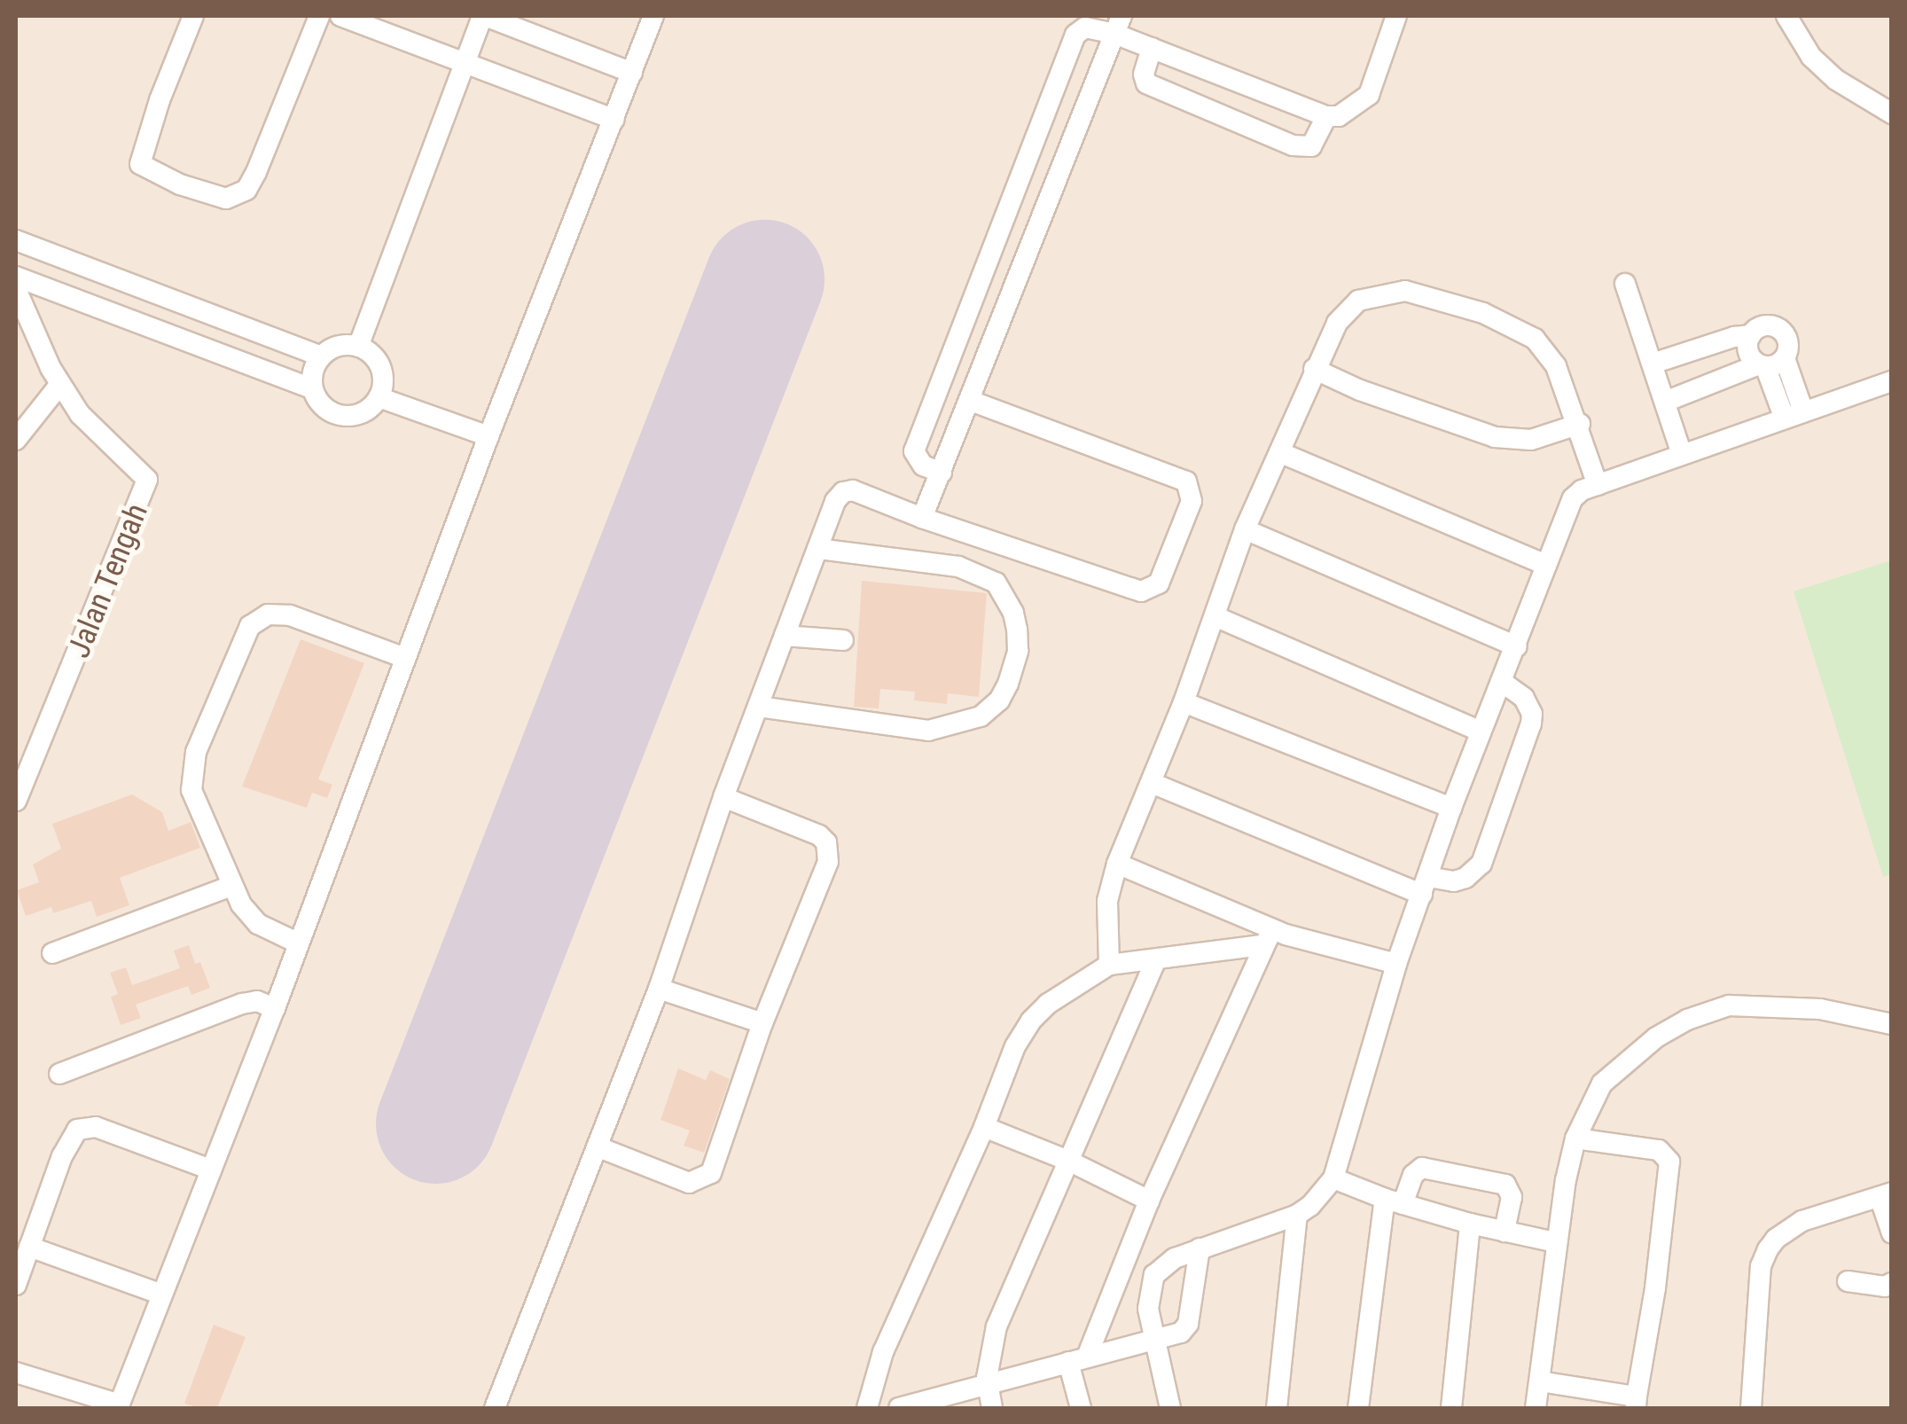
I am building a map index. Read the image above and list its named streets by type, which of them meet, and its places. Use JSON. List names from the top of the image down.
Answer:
{
  "streets": {
    "street": ["Jalan Tengah"]
  }
}
